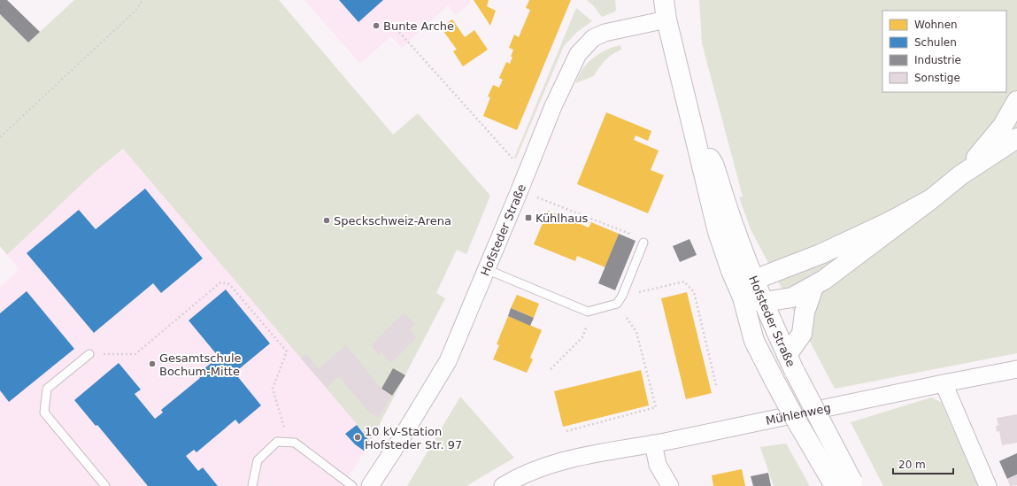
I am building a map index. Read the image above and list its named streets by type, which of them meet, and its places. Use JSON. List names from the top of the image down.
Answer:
{
  "streets": {
    "main road": ["Hofsteder Straße"],
    "street": ["Mühlenweg"]
  },
  "places": {
    "other": [
      "Bunte Arche",
      "Speckschweiz-Arena",
      "Gesamtschule Bochum-Mitte",
      "10 kV-Station Hofsteder Str. 97"
    ],
    "transit": ["Kühlhaus"]
  },
  "legend": [
    "Wohnen",
    "Schulen",
    "Industrie",
    "Sonstige"
  ],
  "scale_bar": "20 m"
}
